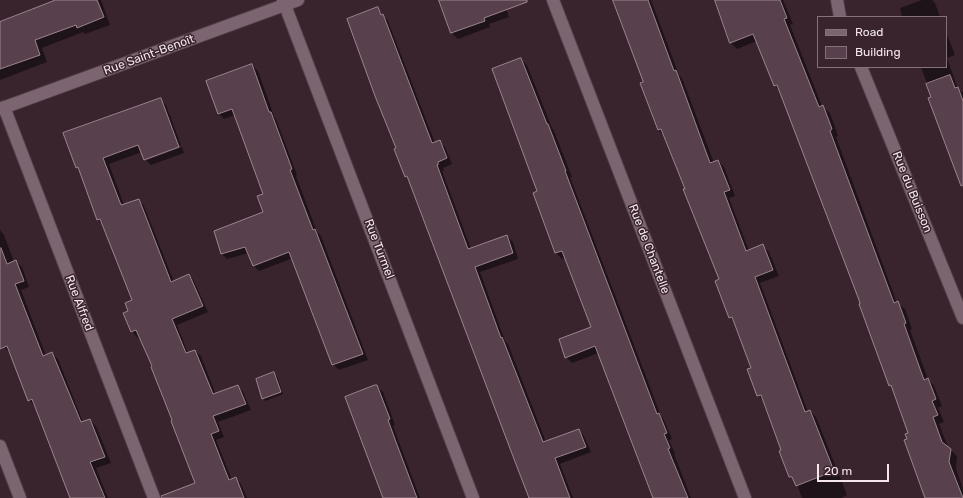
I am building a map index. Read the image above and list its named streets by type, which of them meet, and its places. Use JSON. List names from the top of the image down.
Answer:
{
  "streets": {
    "street": [
      "Rue Saint-Benoît",
      "Rue du Buisson",
      "Rue Turmel",
      "Rue de Chantelle",
      "Rue Alfred"
    ]
  },
  "crossings": [
    ["Rue Saint-Benoît", "Rue Turmel"],
    ["Rue Saint-Benoît", "Rue Alfred"]
  ],
  "legend": ["Road", "Building"],
  "scale_bar": "20 m"
}
